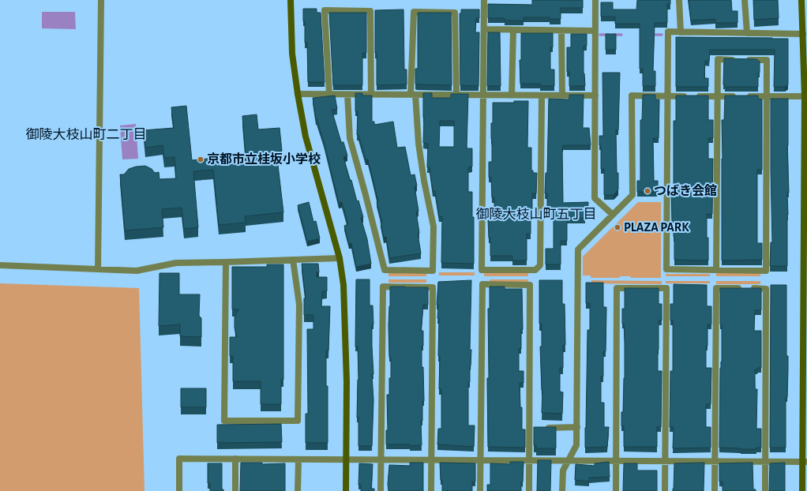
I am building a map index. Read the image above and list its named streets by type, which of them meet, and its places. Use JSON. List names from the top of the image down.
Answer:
{
  "districts": ["御陵大枝山町二丁目", "御陵大枝山町五丁目"],
  "places": ["京都市立桂坂小学校", "つばき会館", "PLAZA PARK"]
}
